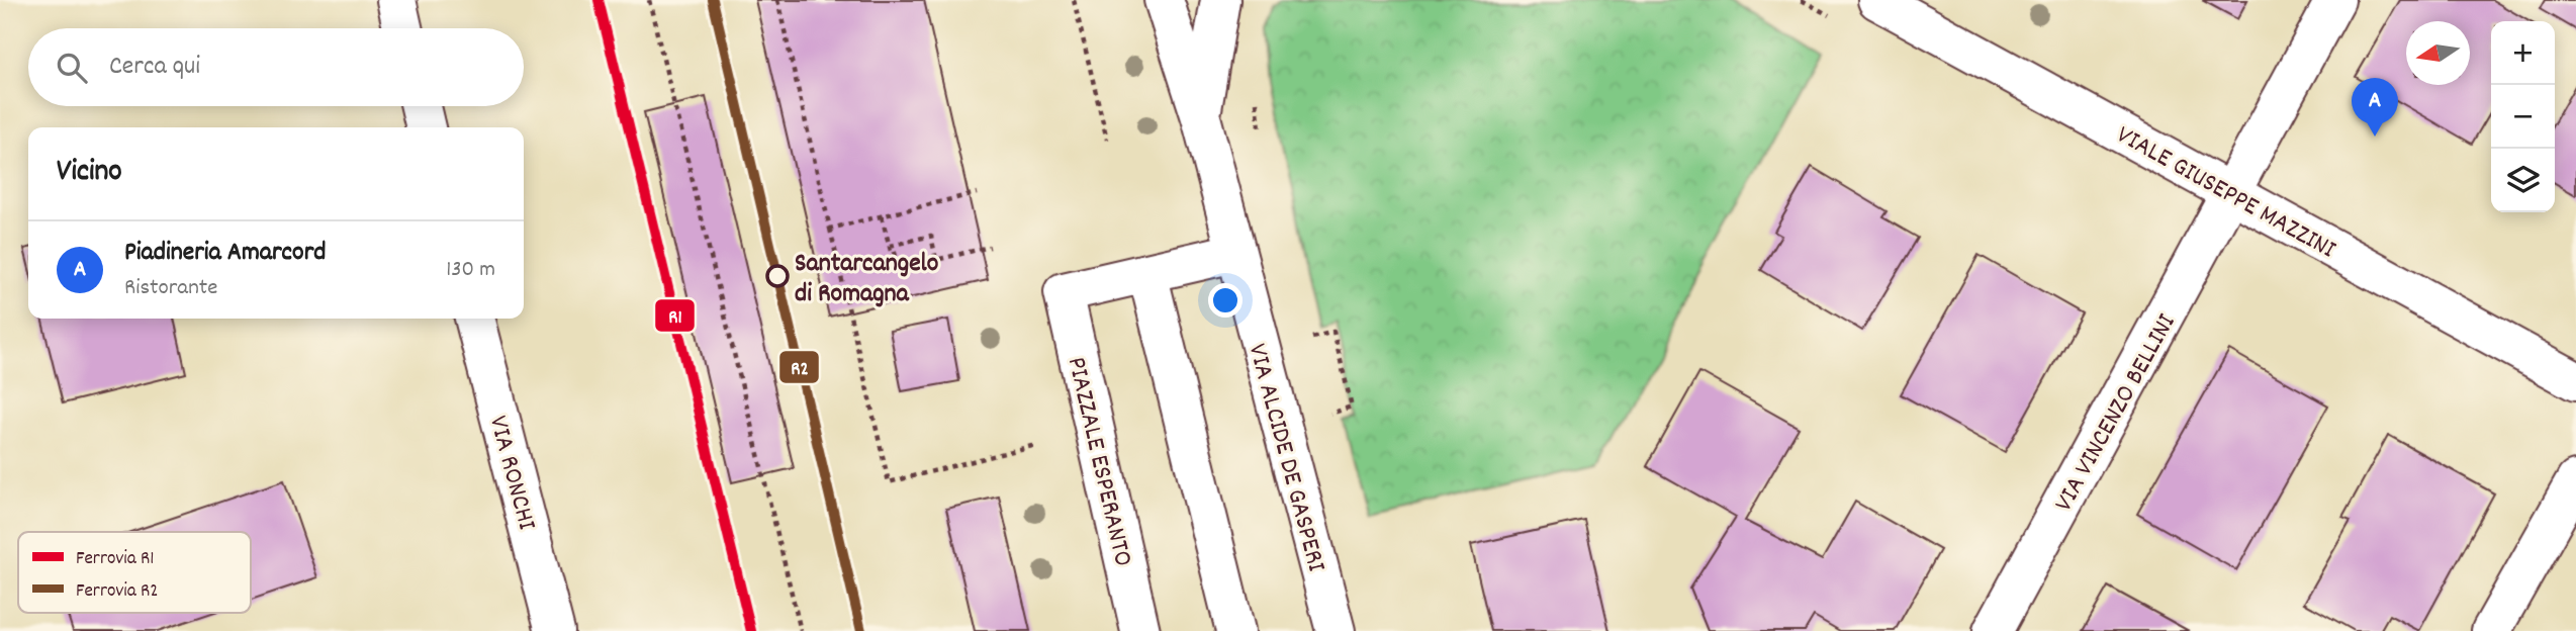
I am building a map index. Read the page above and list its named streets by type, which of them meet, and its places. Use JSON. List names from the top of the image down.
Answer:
{
  "streets": {
    "street": [
      "VIALE GIUSEPPE MAZZINI",
      "VIA VINCENZO BELLINI",
      "VIA ALCIDE DE GASPERI",
      "PIAZZALE ESPERANTO",
      "VIA RONCHI"
    ]
  },
  "crossings": [
    ["VIALE GIUSEPPE MAZZINI", "VIA VINCENZO BELLINI"]
  ],
  "places": ["Santarcangelo di Romagna"],
  "lines": ["rail line R1", "rail line R2"],
  "legend": ["Ferrovia R1", "Ferrovia R2"],
  "north": "left",
  "page": {
    "map_buttons": ["+", "−"],
    "search": "Cerca qui",
    "pins": "A",
    "heading": "Vicino",
    "list": [
      {
        "mark": "A",
        "name": "Piadineria Amarcord",
        "note": "Ristorante",
        "value": "130 m"
      }
    ]
  }
}
